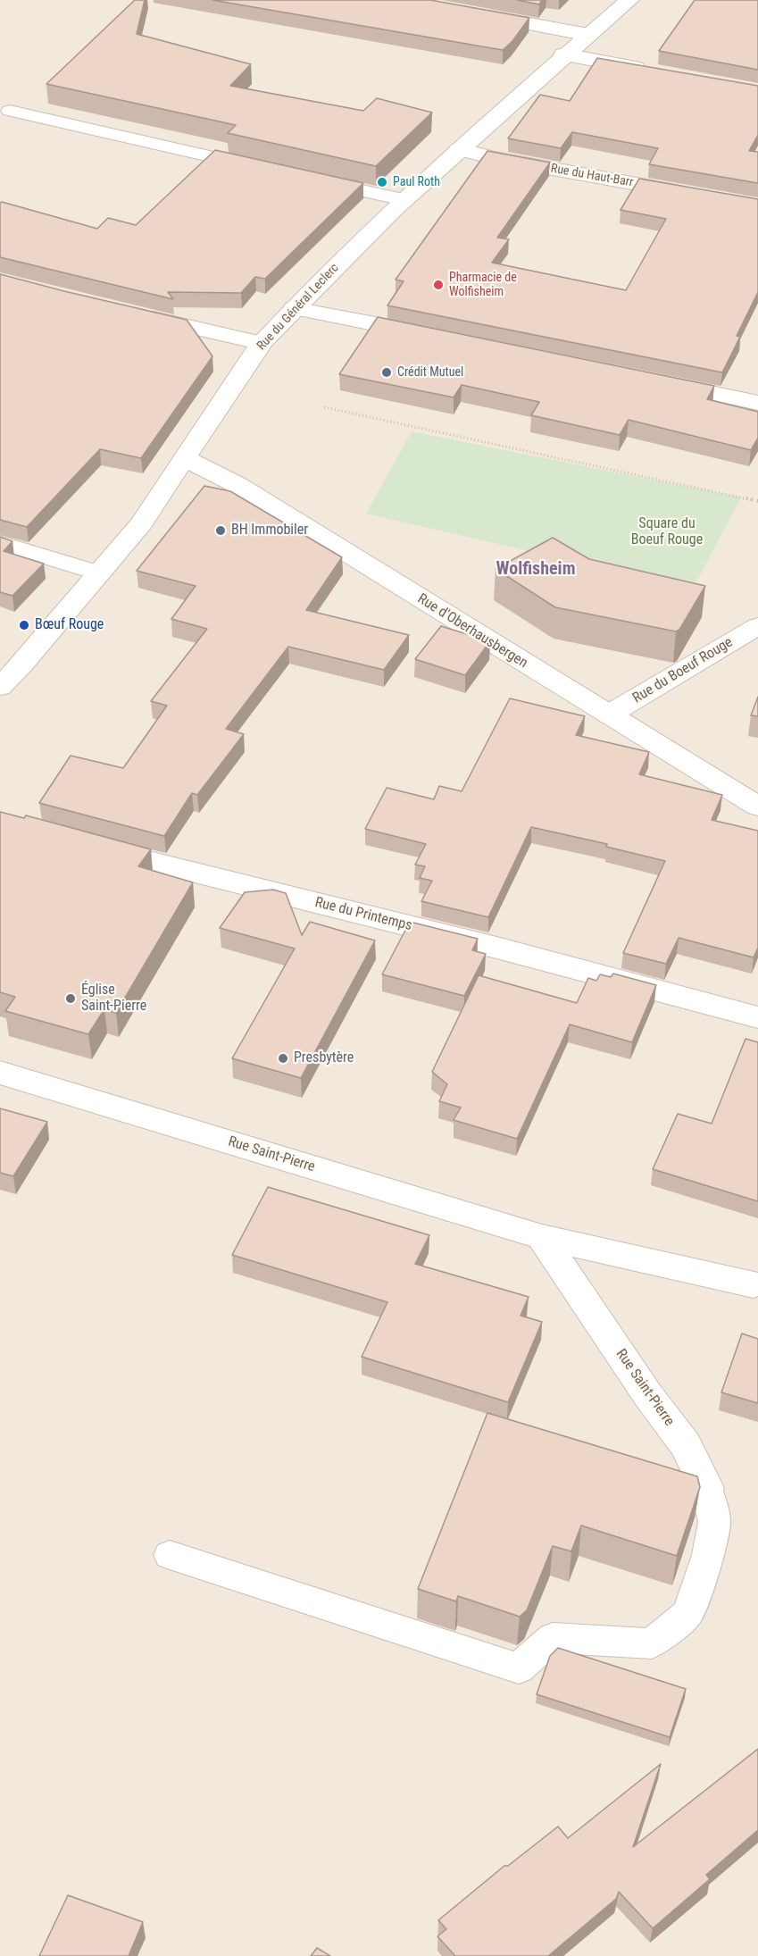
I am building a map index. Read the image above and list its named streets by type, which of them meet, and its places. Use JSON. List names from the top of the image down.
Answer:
{
  "streets": {
    "street": [
      "Rue du Haut-Barr",
      "Rue du Général Leclerc",
      "Rue d'Oberhausbergen",
      "Rue du Boeuf Rouge",
      "Rue du Printemps",
      "Rue Saint-Pierre"
    ]
  },
  "crossings": [
    ["Rue du Haut-Barr", "Rue du Général Leclerc"],
    ["Rue du Général Leclerc", "Rue d'Oberhausbergen"],
    ["Rue d'Oberhausbergen", "Rue du Boeuf Rouge"]
  ],
  "districts": ["Wolfisheim"],
  "parks": ["Square du Boeuf Rouge"],
  "places": [
    "Paul Roth",
    "Pharmacie de Wolfisheim",
    "Crédit Mutuel",
    "BH Immobiler",
    "Bœuf Rouge",
    "Église Saint-Pierre",
    "Presbytère"
  ]
}
